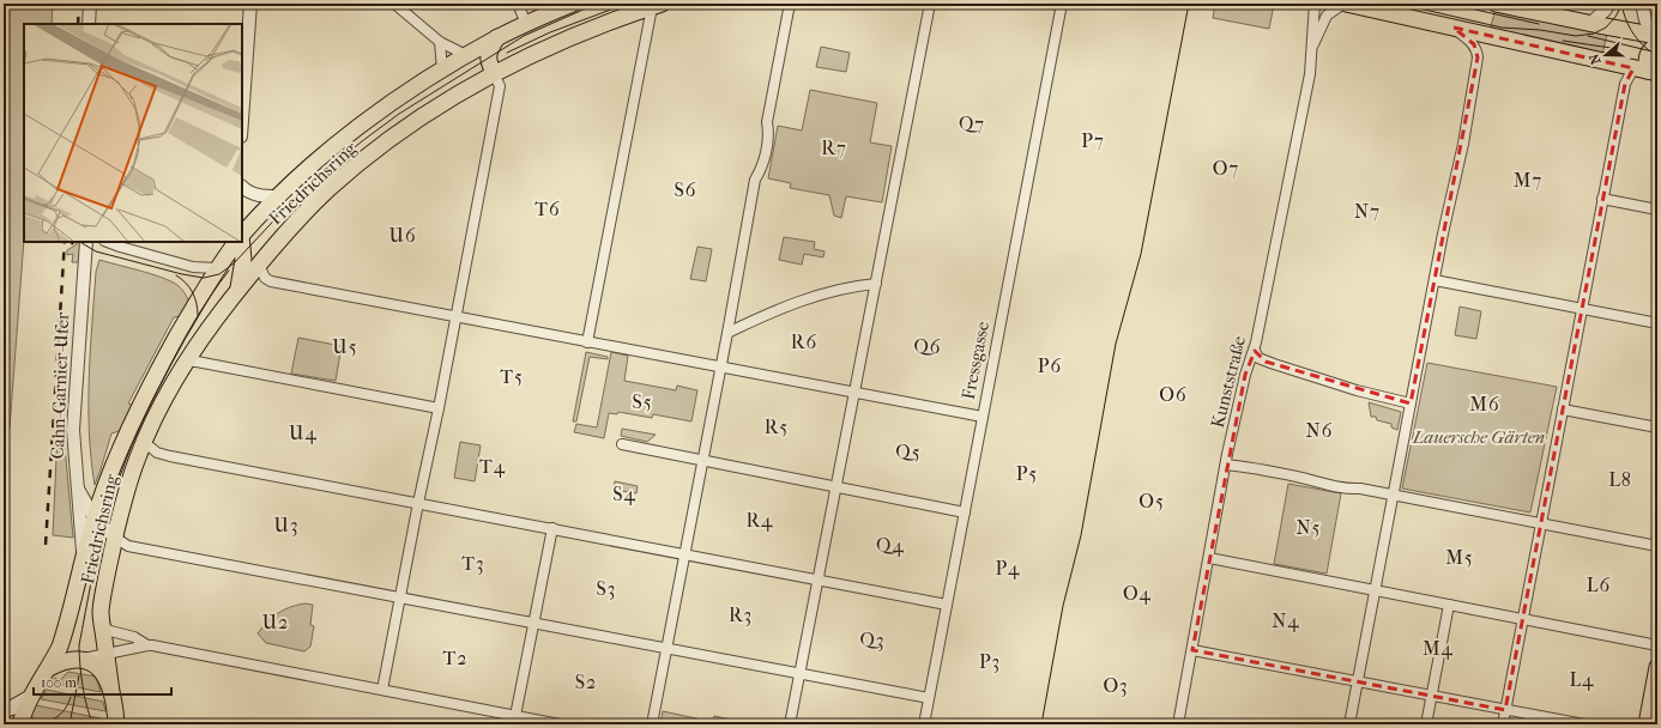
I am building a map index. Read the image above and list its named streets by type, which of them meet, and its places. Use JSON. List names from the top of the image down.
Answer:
{
  "streets": {
    "main road": ["Friedrichsring"],
    "street": ["Fressgasse", "Kunststraße", "Cahn-Garnier-Ufer"]
  },
  "crossings": [
    ["Friedrichsring", "Cahn-Garnier-Ufer"]
  ],
  "districts": [
    "Q7",
    "P7",
    "R7",
    "O7",
    "M7",
    "S6",
    "T6",
    "N7",
    "U6",
    "R6",
    "U5",
    "Q6",
    "P6",
    "T5",
    "O6",
    "S5",
    "M6",
    "R5",
    "N6",
    "U4",
    "Q5",
    "T4",
    "P5",
    "L8",
    "S4",
    "O5",
    "R4",
    "U3",
    "N5",
    "Q4",
    "M5",
    "T3",
    "P4",
    "L6",
    "S3",
    "O4",
    "R3",
    "N4",
    "U2",
    "Q3",
    "M4",
    "T2",
    "P3",
    "L4",
    "S2",
    "O3"
  ],
  "parks": ["Lauersche Gärten"],
  "scale_bar": "100 m",
  "north": "left"
}
